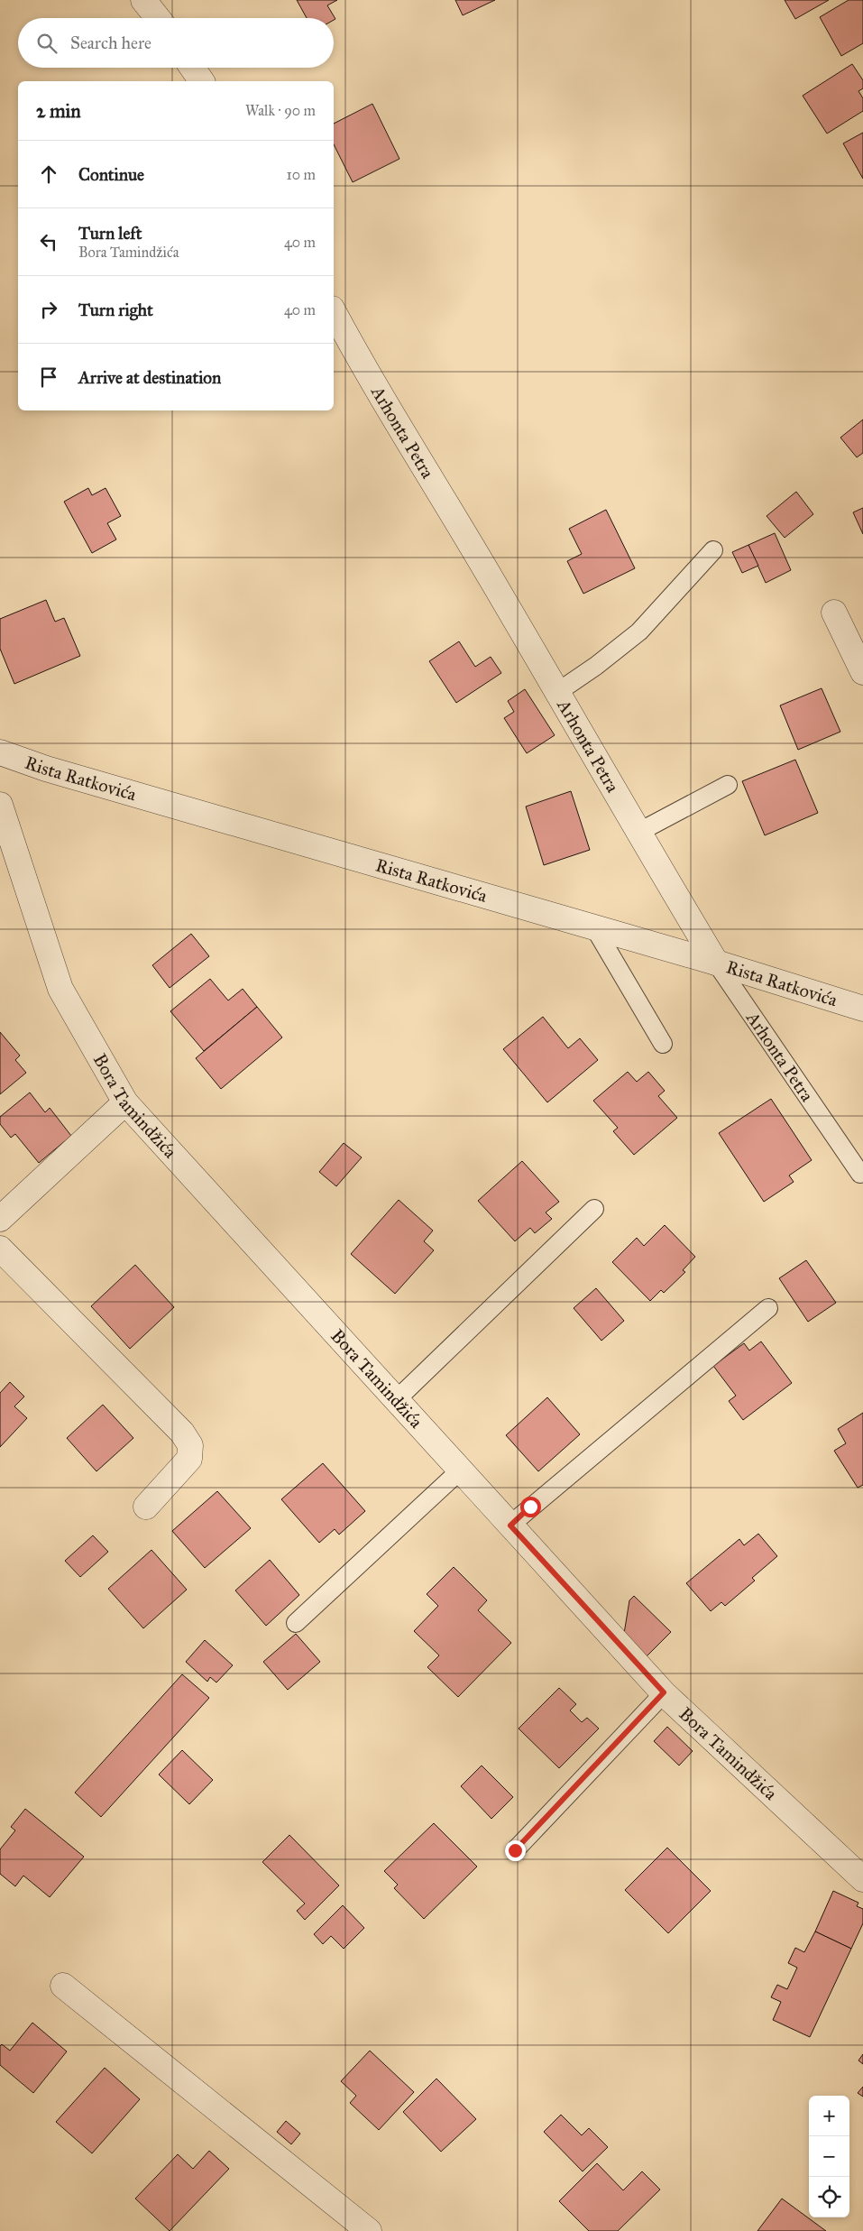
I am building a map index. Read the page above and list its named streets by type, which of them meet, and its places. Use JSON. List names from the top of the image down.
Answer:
{
  "streets": {
    "street": ["Arhonta Petra", "Rista Ratkovića", "Bora Tamindžića"]
  },
  "crossings": [
    ["Arhonta Petra", "Rista Ratkovića"]
  ],
  "page": {
    "search": "Search here",
    "heading": ["2 min", "Walk · 90 m"],
    "list": [
      ["Continue", "10 m"],
      ["Turn left", "Bora Tamindžića", "40 m"],
      ["Turn right", "40 m"],
      "Arrive at destination"
    ],
    "map_buttons": ["+", "−"]
  }
}
